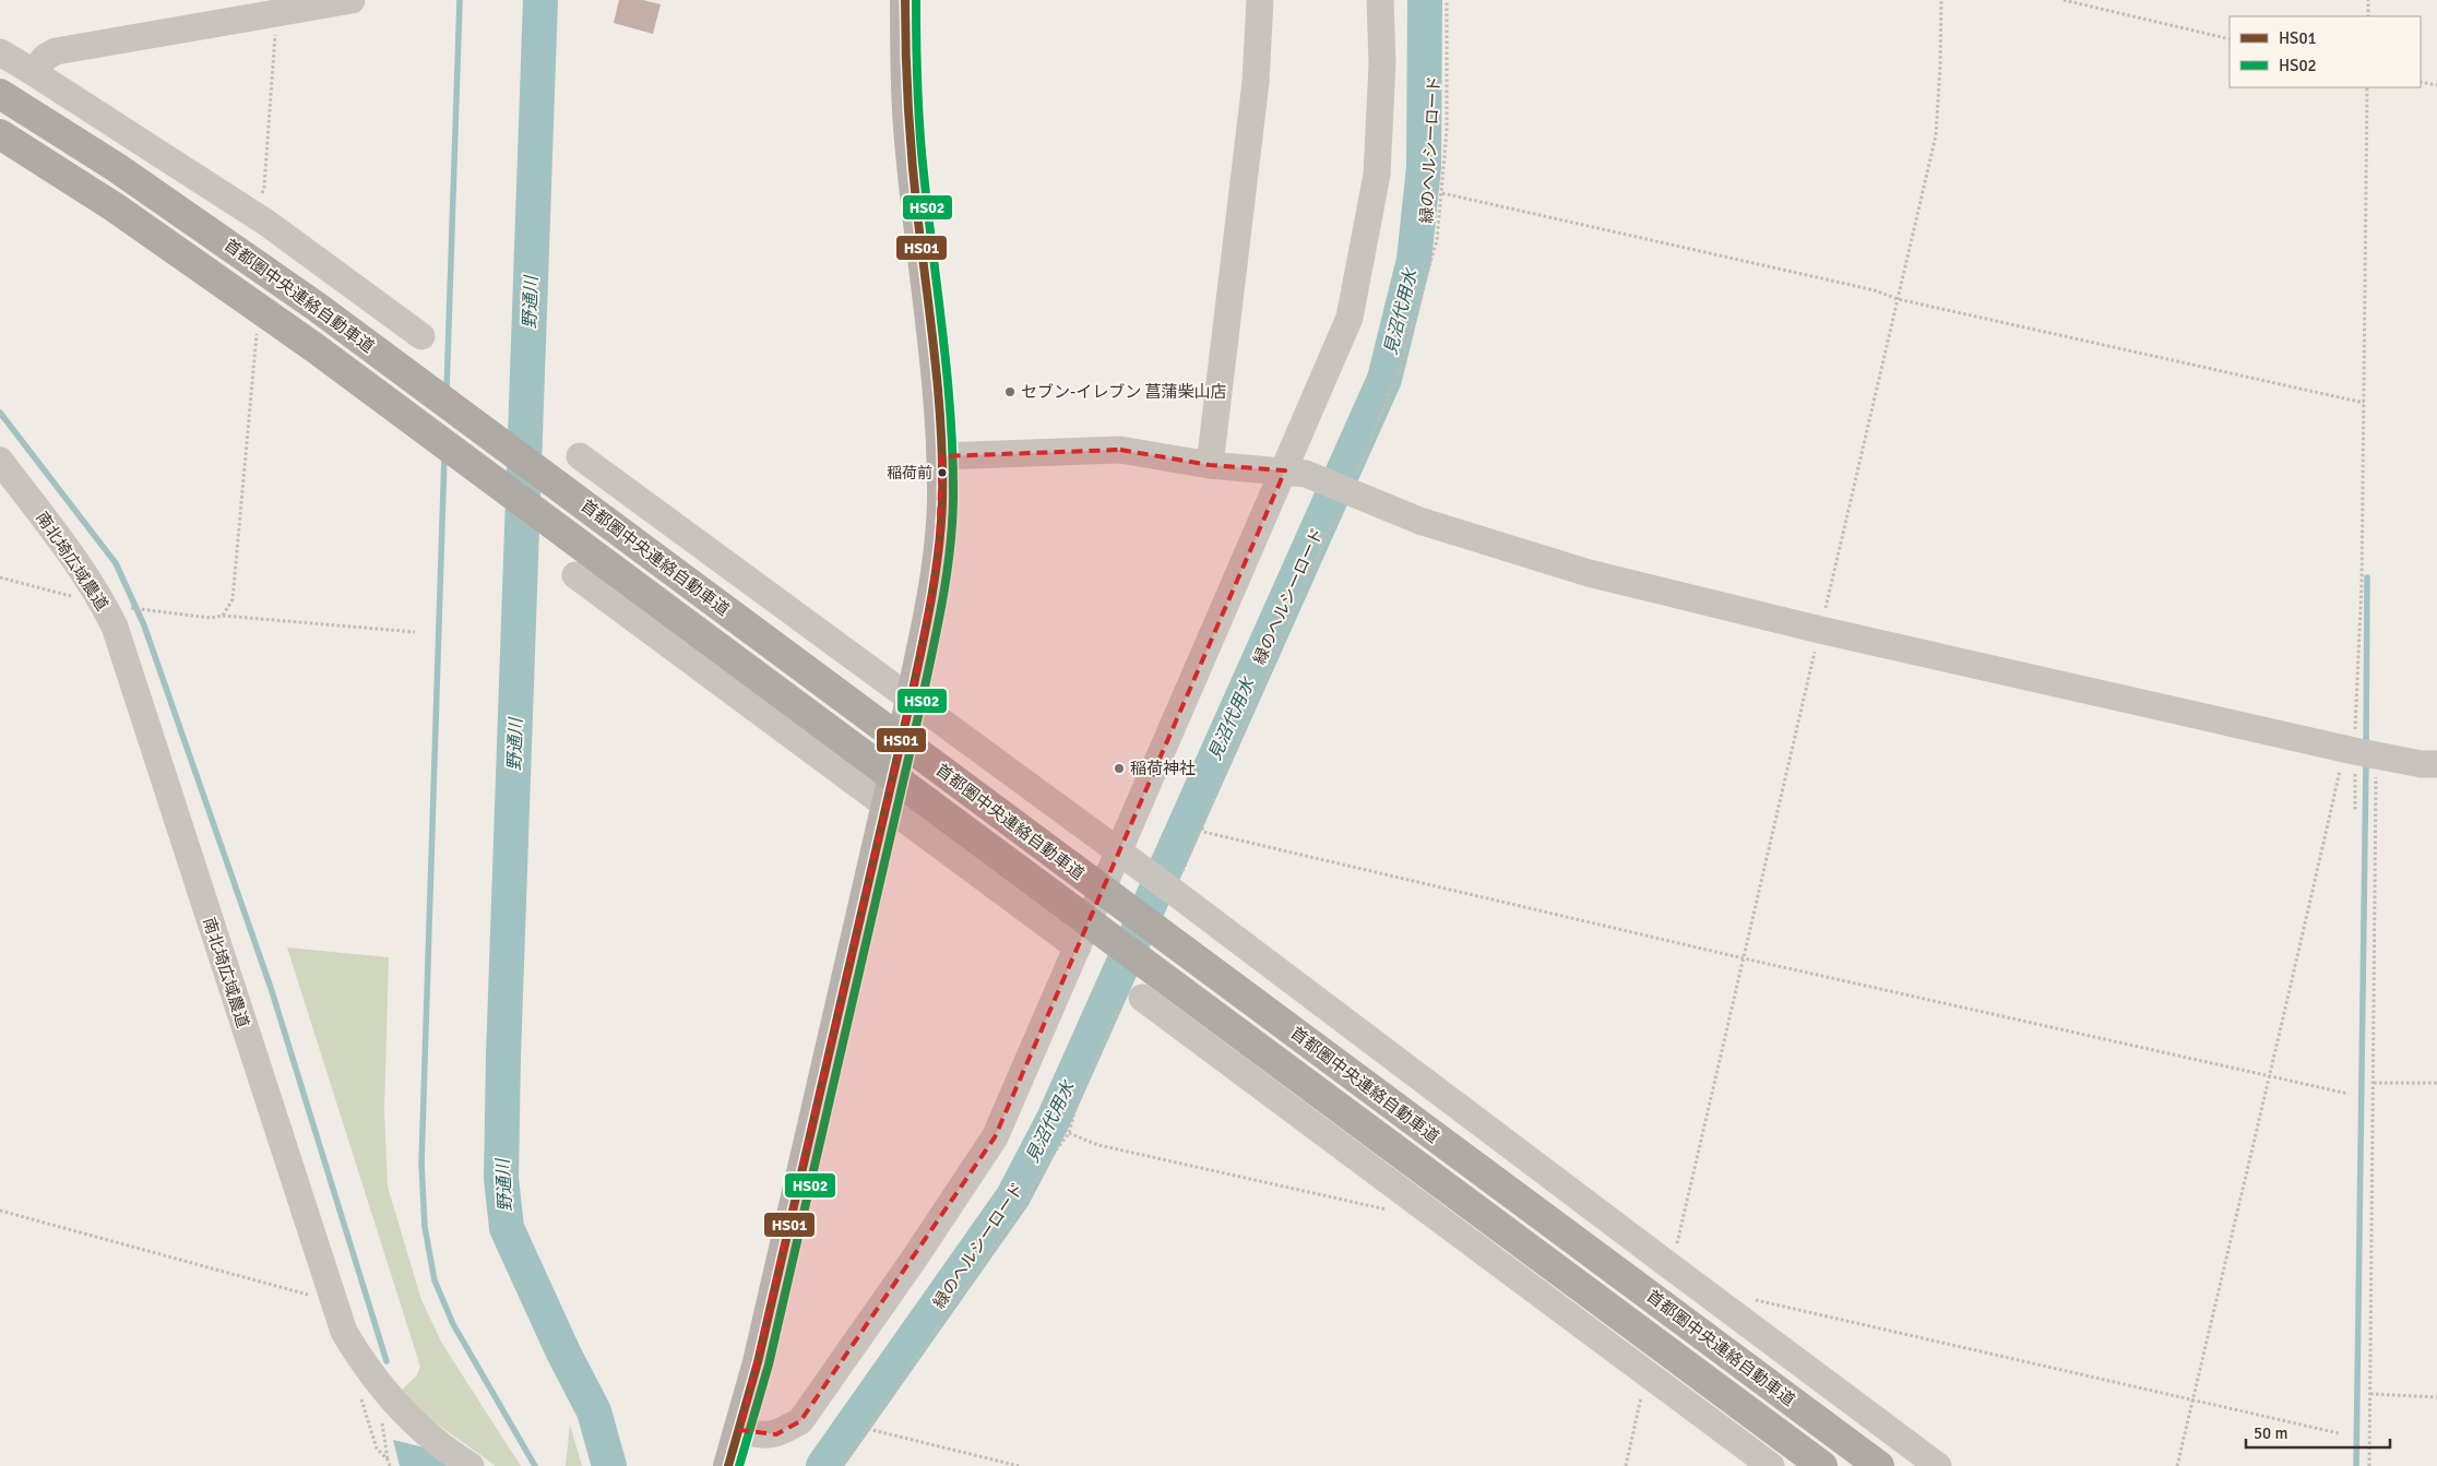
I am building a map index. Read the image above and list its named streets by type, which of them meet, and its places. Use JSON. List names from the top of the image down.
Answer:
{
  "streets": {
    "highway": ["首都圏中央連絡自動車道"],
    "street": ["南北埼広域農道"],
    "path": ["緑のヘルシーロード"]
  },
  "water": ["野通川", "見沼代用水"],
  "places": ["セブン-イレブン 菖蒲柴山店", "稲荷前", "稲荷神社"],
  "lines": ["transit line HS01", "transit line HS02"],
  "legend": ["HS01", "HS02"],
  "scale_bar": "50 m"
}
